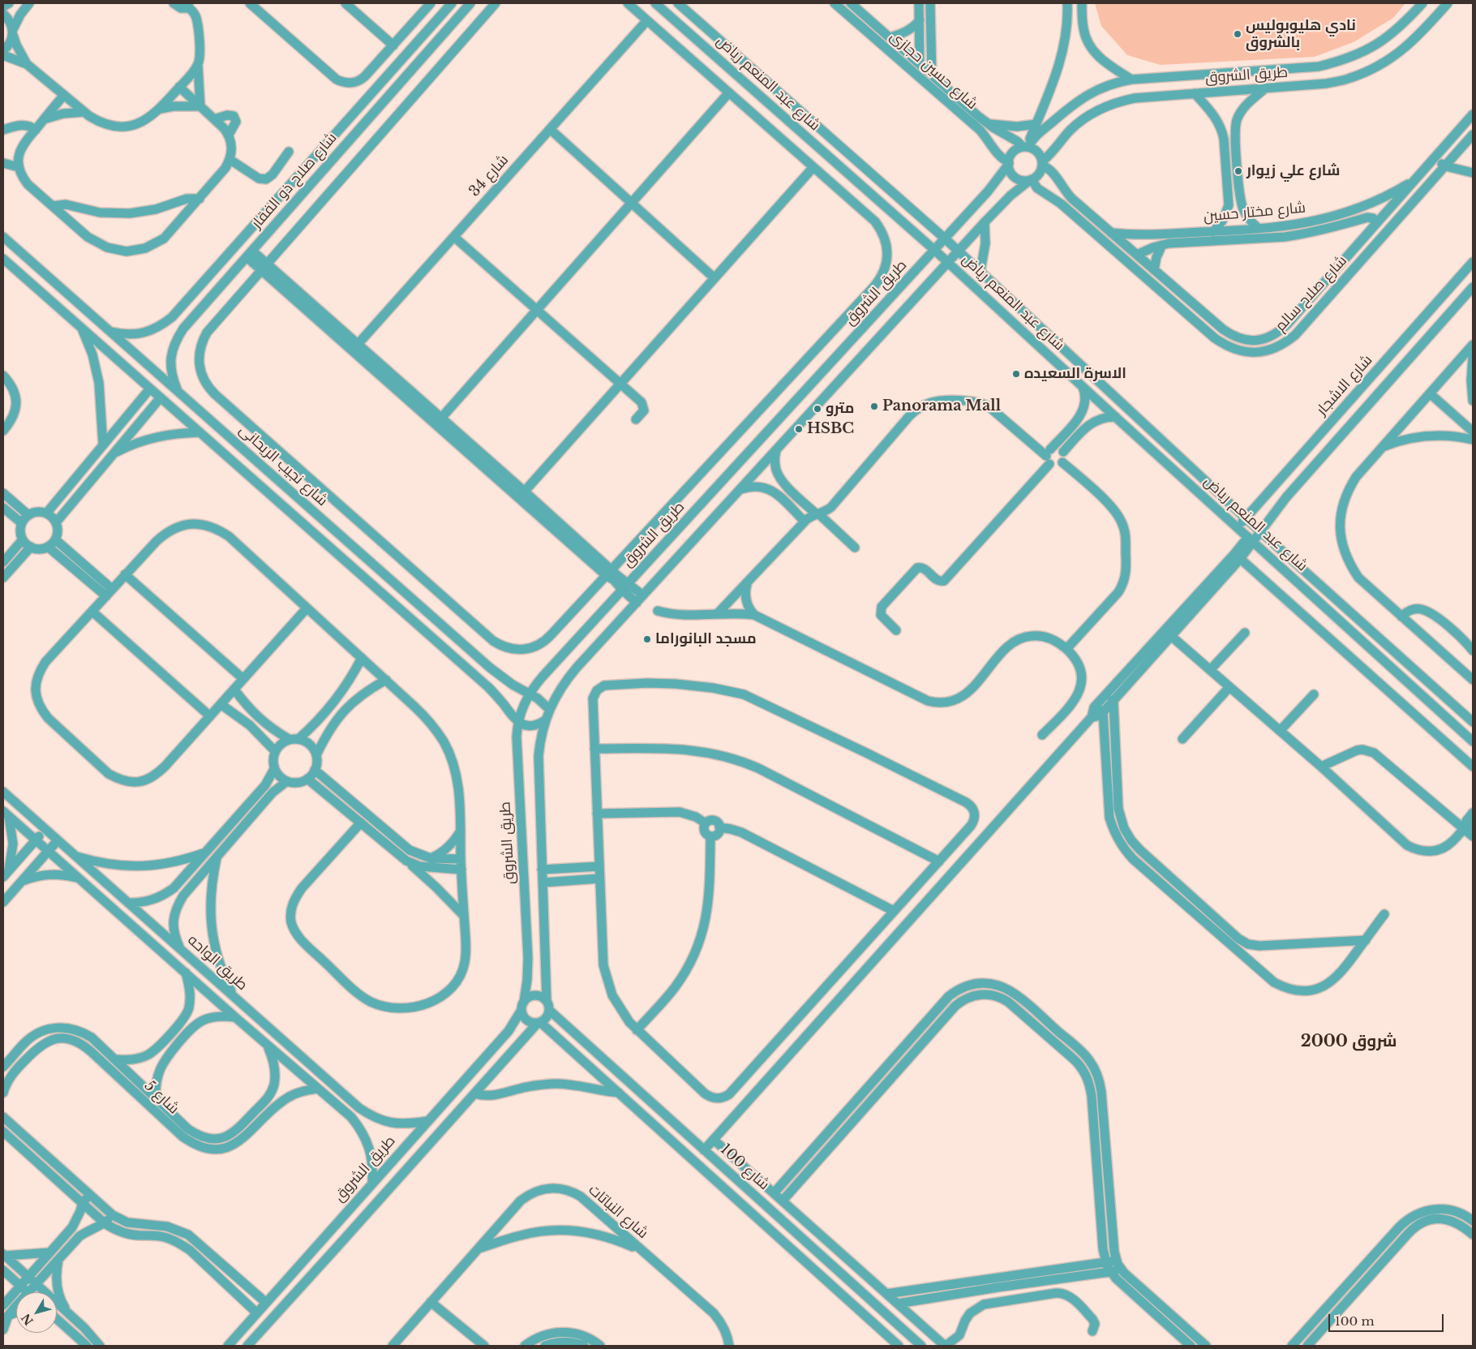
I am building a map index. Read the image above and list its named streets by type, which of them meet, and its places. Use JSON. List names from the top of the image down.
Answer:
{
  "streets": {
    "street": [
      "شارع حسين حجازى",
      "طريق الشروق",
      "شارع عبد المنعم رياض",
      "شارع 34",
      "شارع صلاح ذو الفقار",
      "شارع مختار حسين",
      "شارع صلاح سالم",
      "شارع الاشجار",
      "شارع نجيب الريحانى",
      "طريق الواحه",
      "شارع 5",
      "شارع 100",
      "شارع النباتات"
    ]
  },
  "crossings": [
    ["شارع حسين حجازى", "طريق الشروق"],
    ["شارع حسين حجازى", "شارع صلاح سالم"],
    ["طريق الشروق", "شارع عبد المنعم رياض"],
    ["طريق الشروق", "شارع صلاح سالم"],
    ["طريق الشروق", "شارع نجيب الريحانى"],
    ["طريق الشروق", "طريق الواحه"],
    ["طريق الشروق", "شارع 100"],
    ["شارع عبد المنعم رياض", "شارع الاشجار"],
    ["شارع صلاح ذو الفقار", "شارع نجيب الريحانى"],
    ["شارع مختار حسين", "شارع صلاح سالم"],
    ["طريق الواحه", "شارع 5"]
  ],
  "districts": ["شروق 2000"],
  "places": [
    "نادي هليوبوليس بالشروق",
    "شارع علي زيوار",
    "الاسرة السعيده",
    "Panorama Mall",
    "مترو",
    "HSBC",
    "مسجد البانوراما"
  ],
  "scale_bar": "100 m",
  "north": "bottom left"
}
